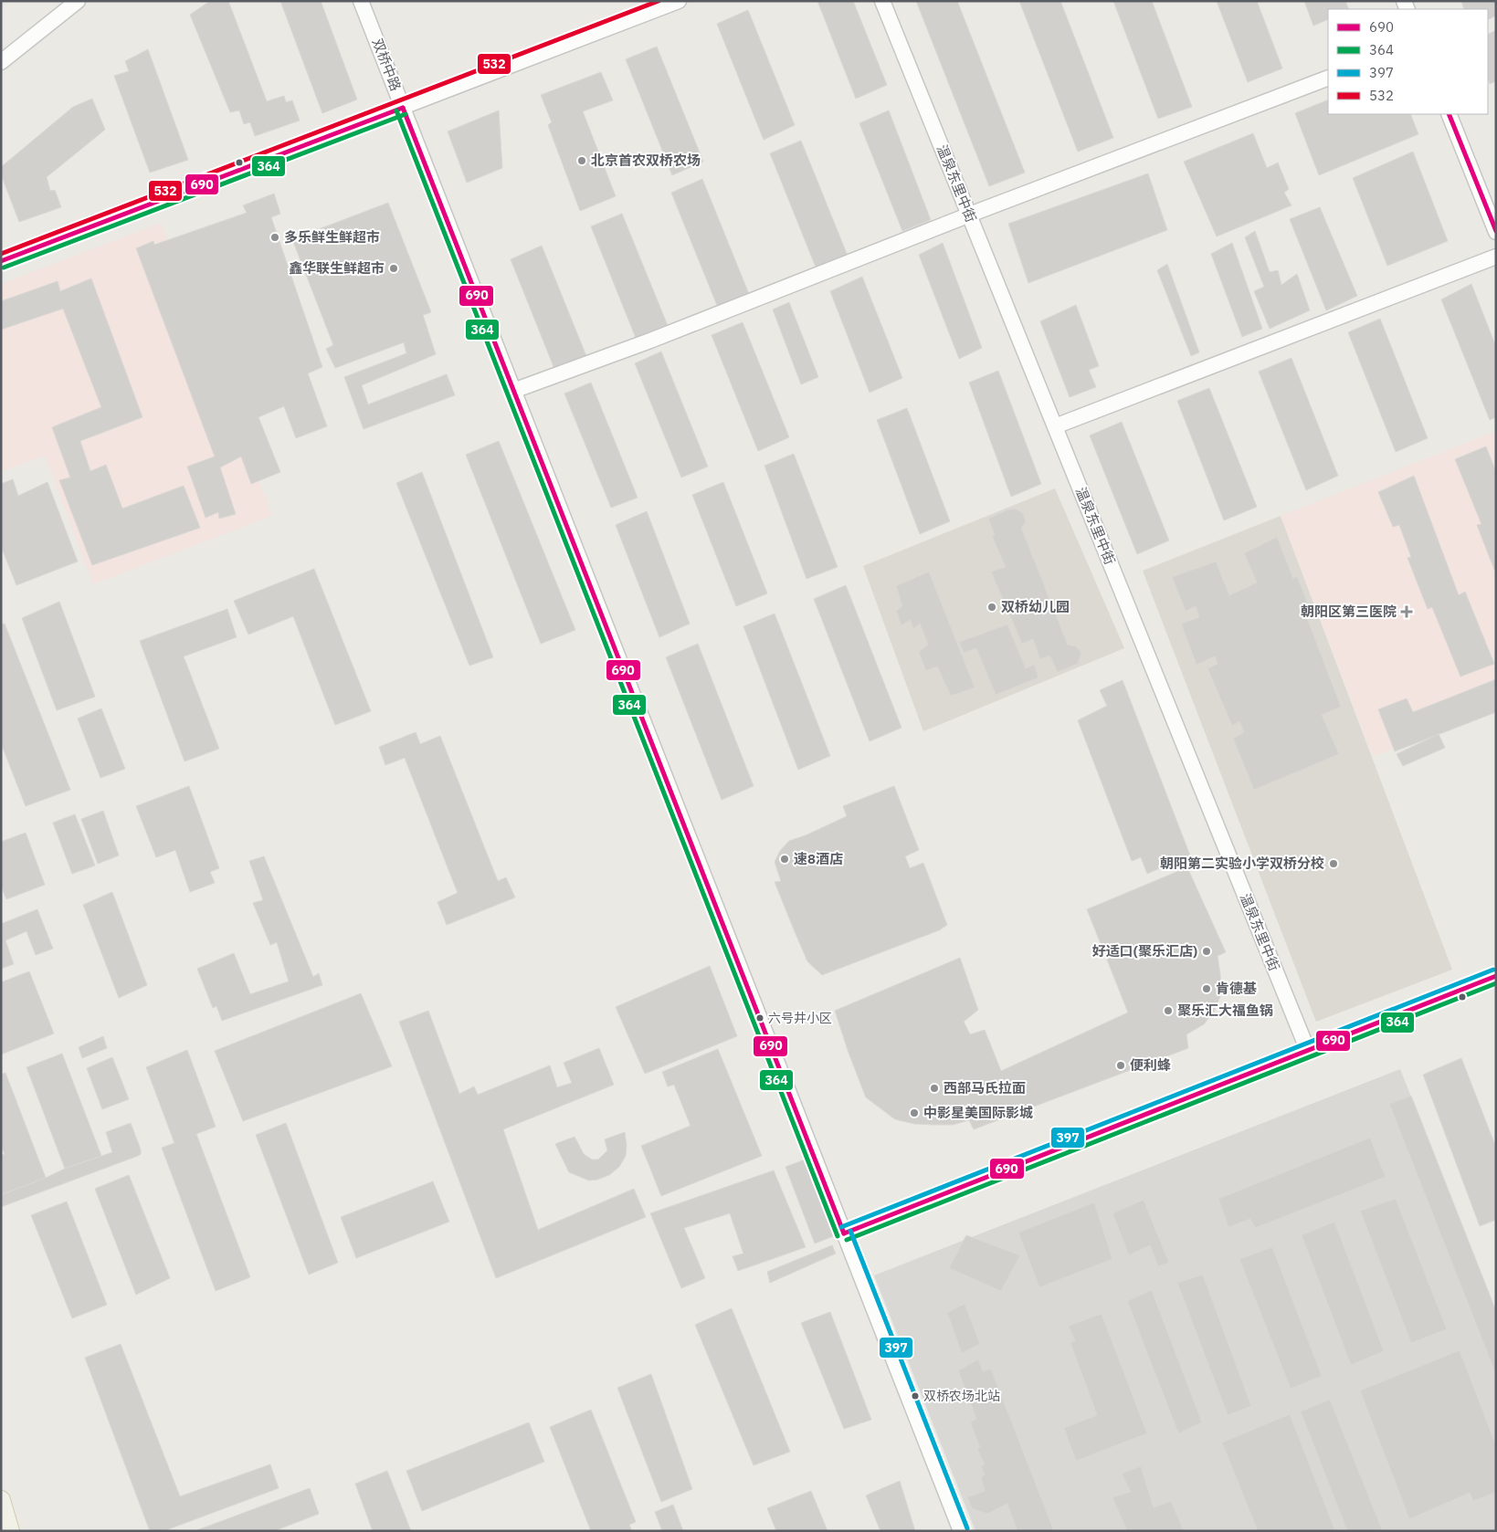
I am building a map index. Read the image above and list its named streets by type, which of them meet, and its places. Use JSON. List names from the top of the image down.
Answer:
{
  "streets": {
    "street": ["双桥中路", "温泉东里中街"]
  },
  "places": {
    "other": [
      "北京首农双桥农场",
      "多乐鲜生鲜超市",
      "鑫华联生鲜超市",
      "双桥幼儿园",
      "速8酒店",
      "朝阳第二实验小学双桥分校",
      "好适口(聚乐汇店)",
      "肯德基",
      "聚乐汇大福鱼锅",
      "六号井小区",
      "便利蜂",
      "西部马氏拉面",
      "中影星美国际影城",
      "双桥农场北站"
    ],
    "health": ["朝阳区第三医院"]
  },
  "lines": [
    "transit line 532",
    "transit line 690",
    "transit line 364",
    "transit line 397"
  ],
  "legend": [
    "690",
    "364",
    "397",
    "532"
  ]
}
